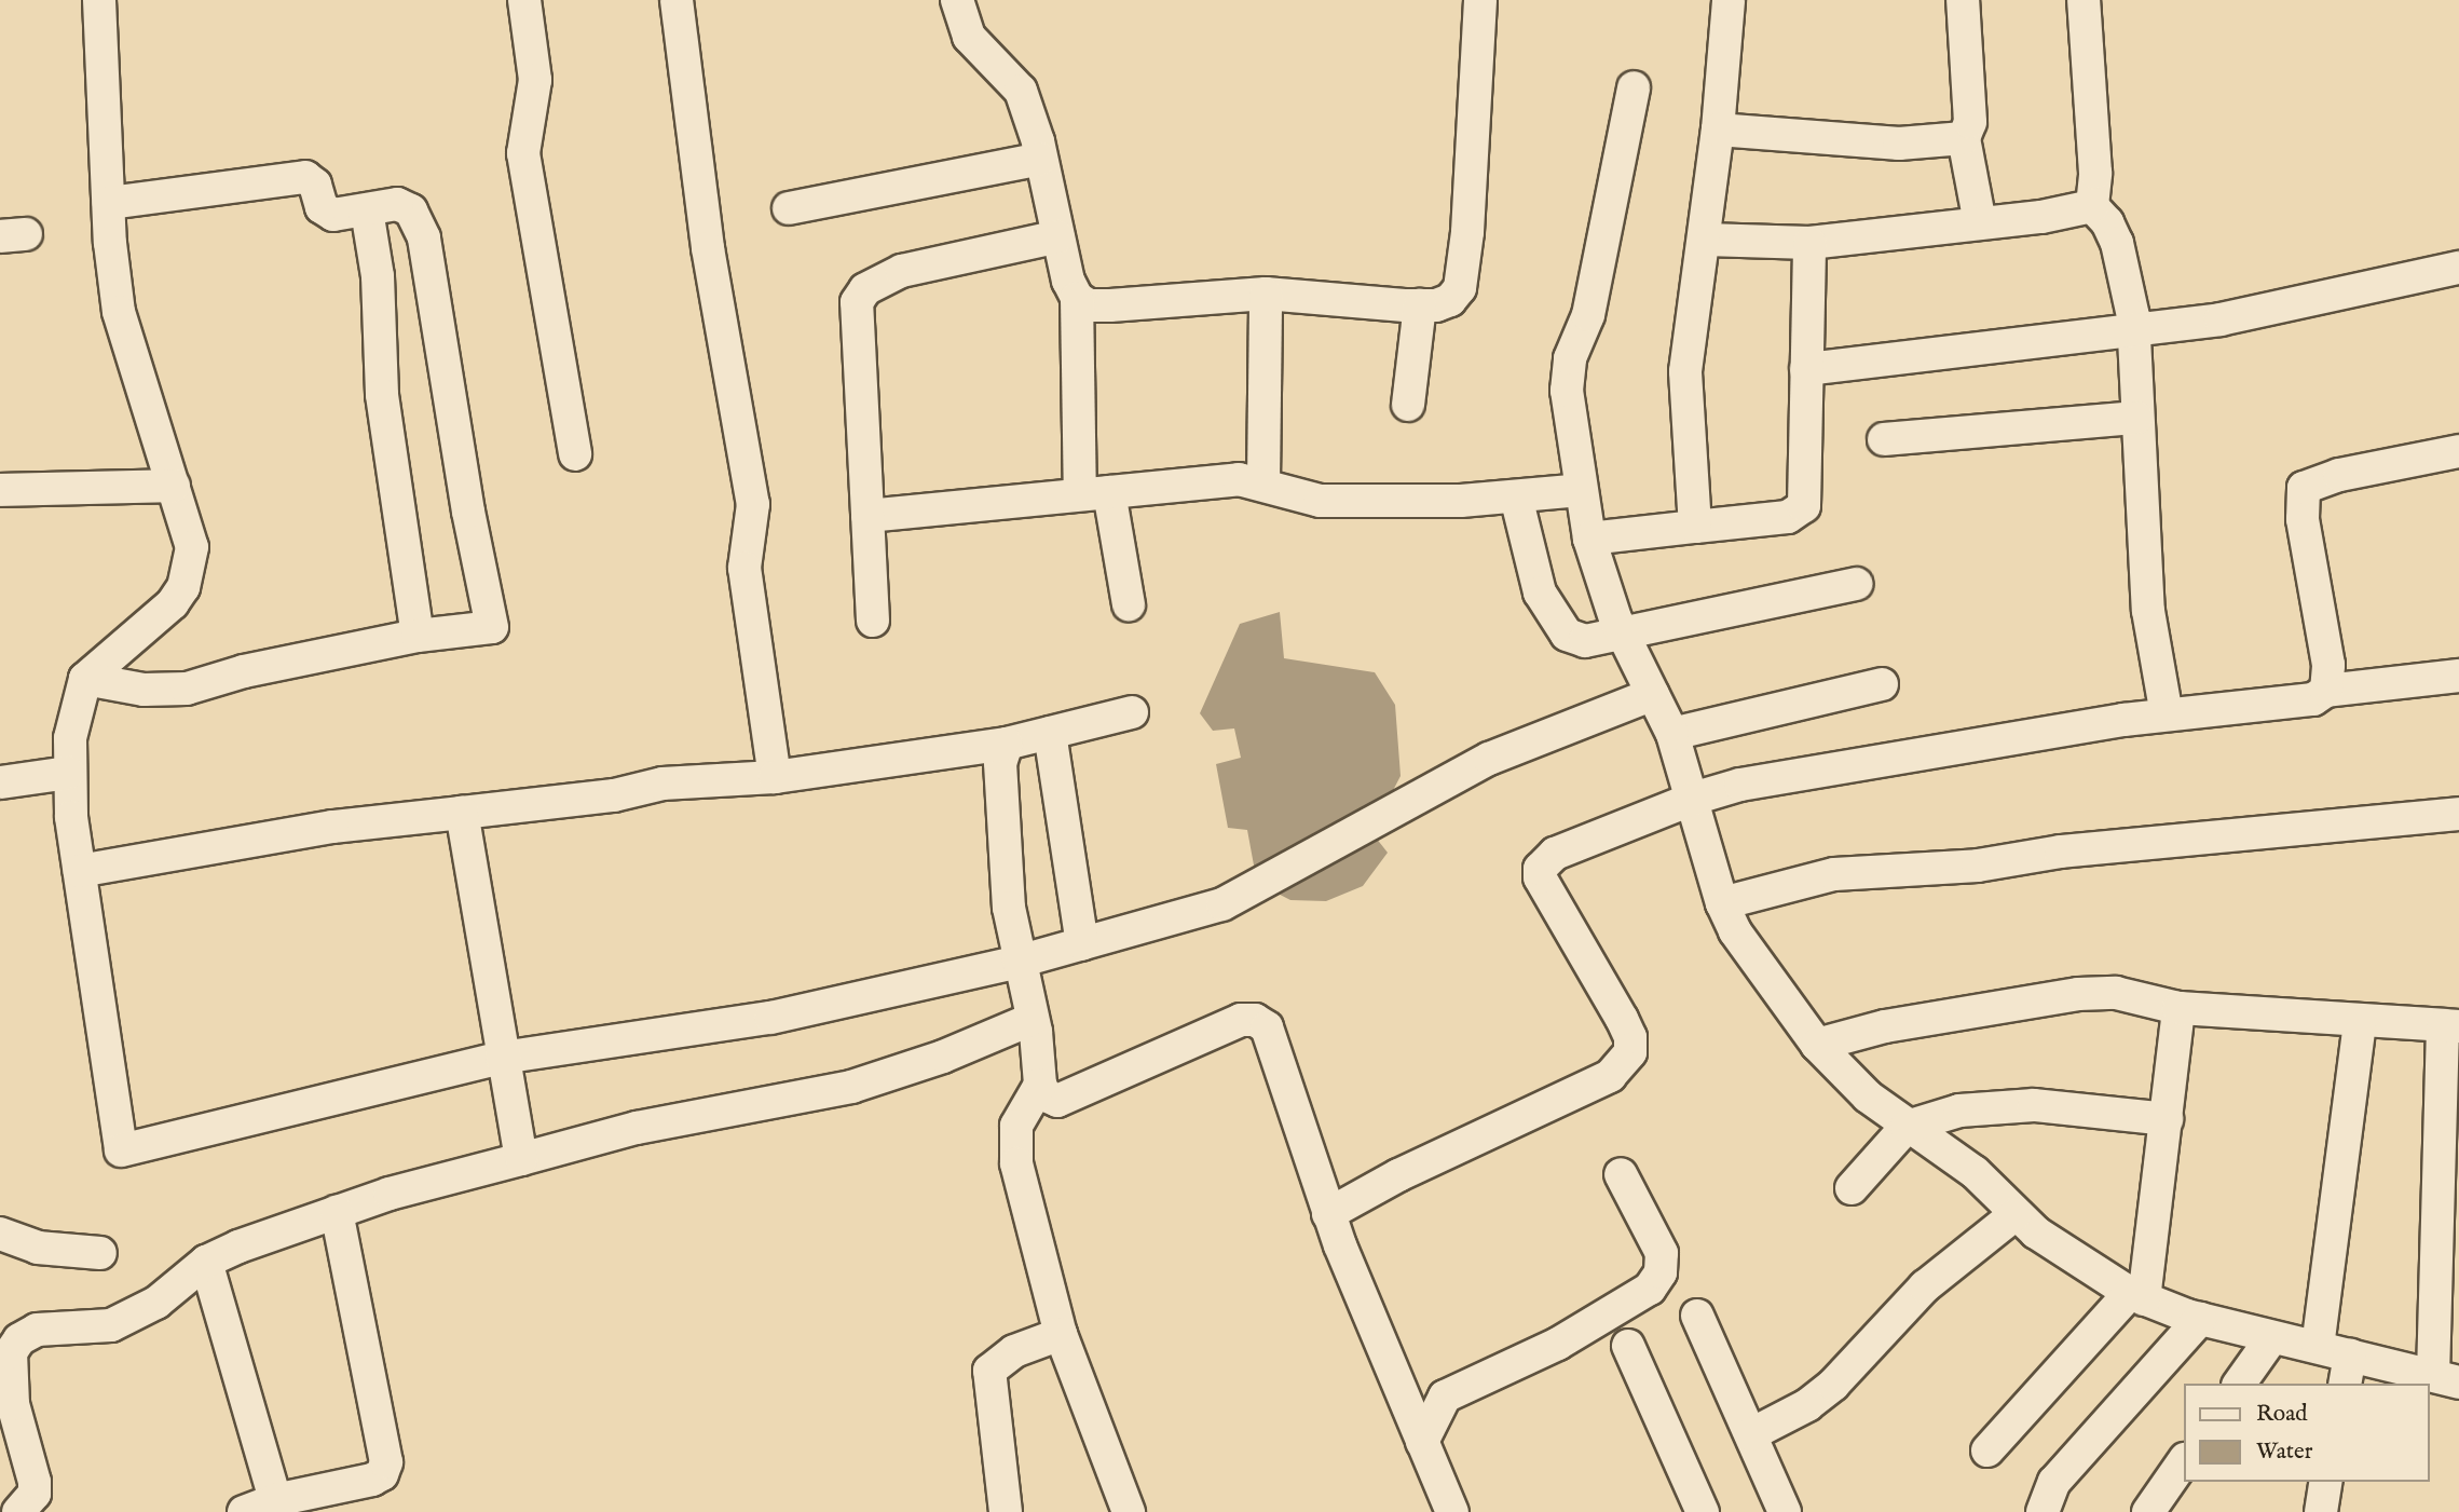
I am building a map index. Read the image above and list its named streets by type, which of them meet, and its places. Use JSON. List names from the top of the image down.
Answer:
{
  "legend": ["Road", "Water"]
}
